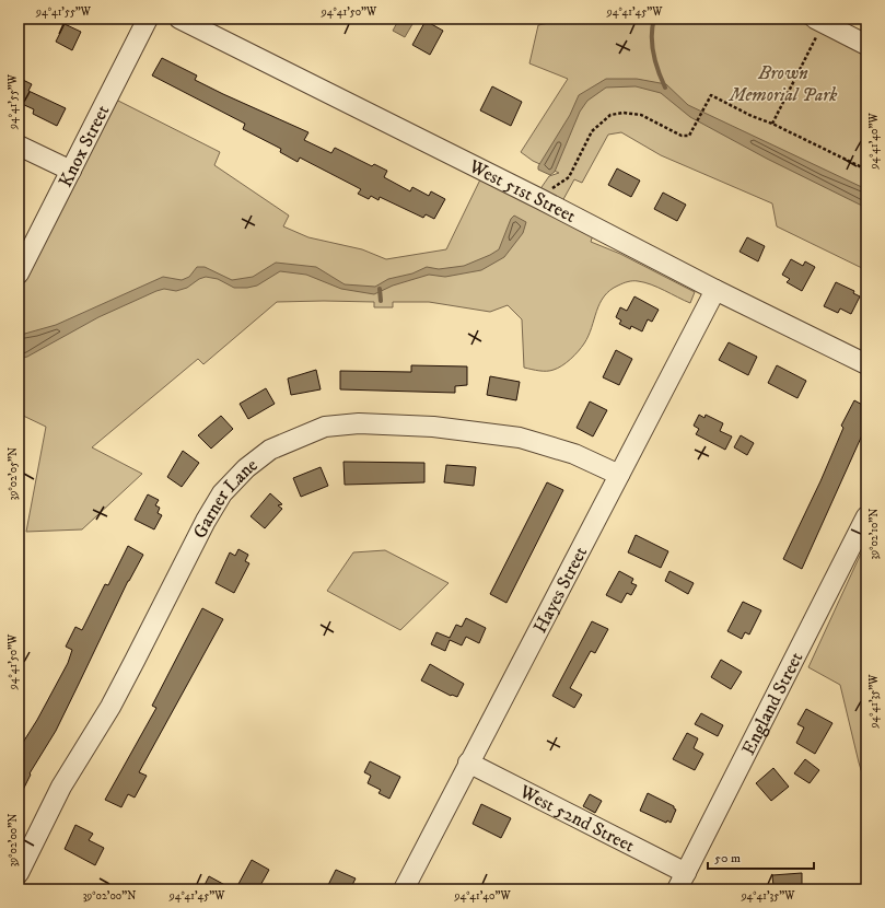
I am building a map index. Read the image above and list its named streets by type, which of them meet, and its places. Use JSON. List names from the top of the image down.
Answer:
{
  "streets": {
    "street": [
      "Knox Street",
      "West 51st Street",
      "Garner Lane",
      "Hayes Street",
      "England Street",
      "West 52nd Street"
    ]
  },
  "crossings": [
    ["West 51st Street", "Hayes Street"],
    ["Garner Lane", "Hayes Street"],
    ["Hayes Street", "West 52nd Street"],
    ["England Street", "West 52nd Street"]
  ],
  "parks": ["Brown Memorial Park"],
  "scale_bar": "50 m",
  "coordinates": [
    "94°41'55\"W",
    "94°41'50\"W",
    "94°41'45\"W",
    "94°41'40\"W",
    "39°02'05\"N",
    "39°02'10\"N",
    "94°41'35\"W",
    "39°02'00\"N"
  ]
}
